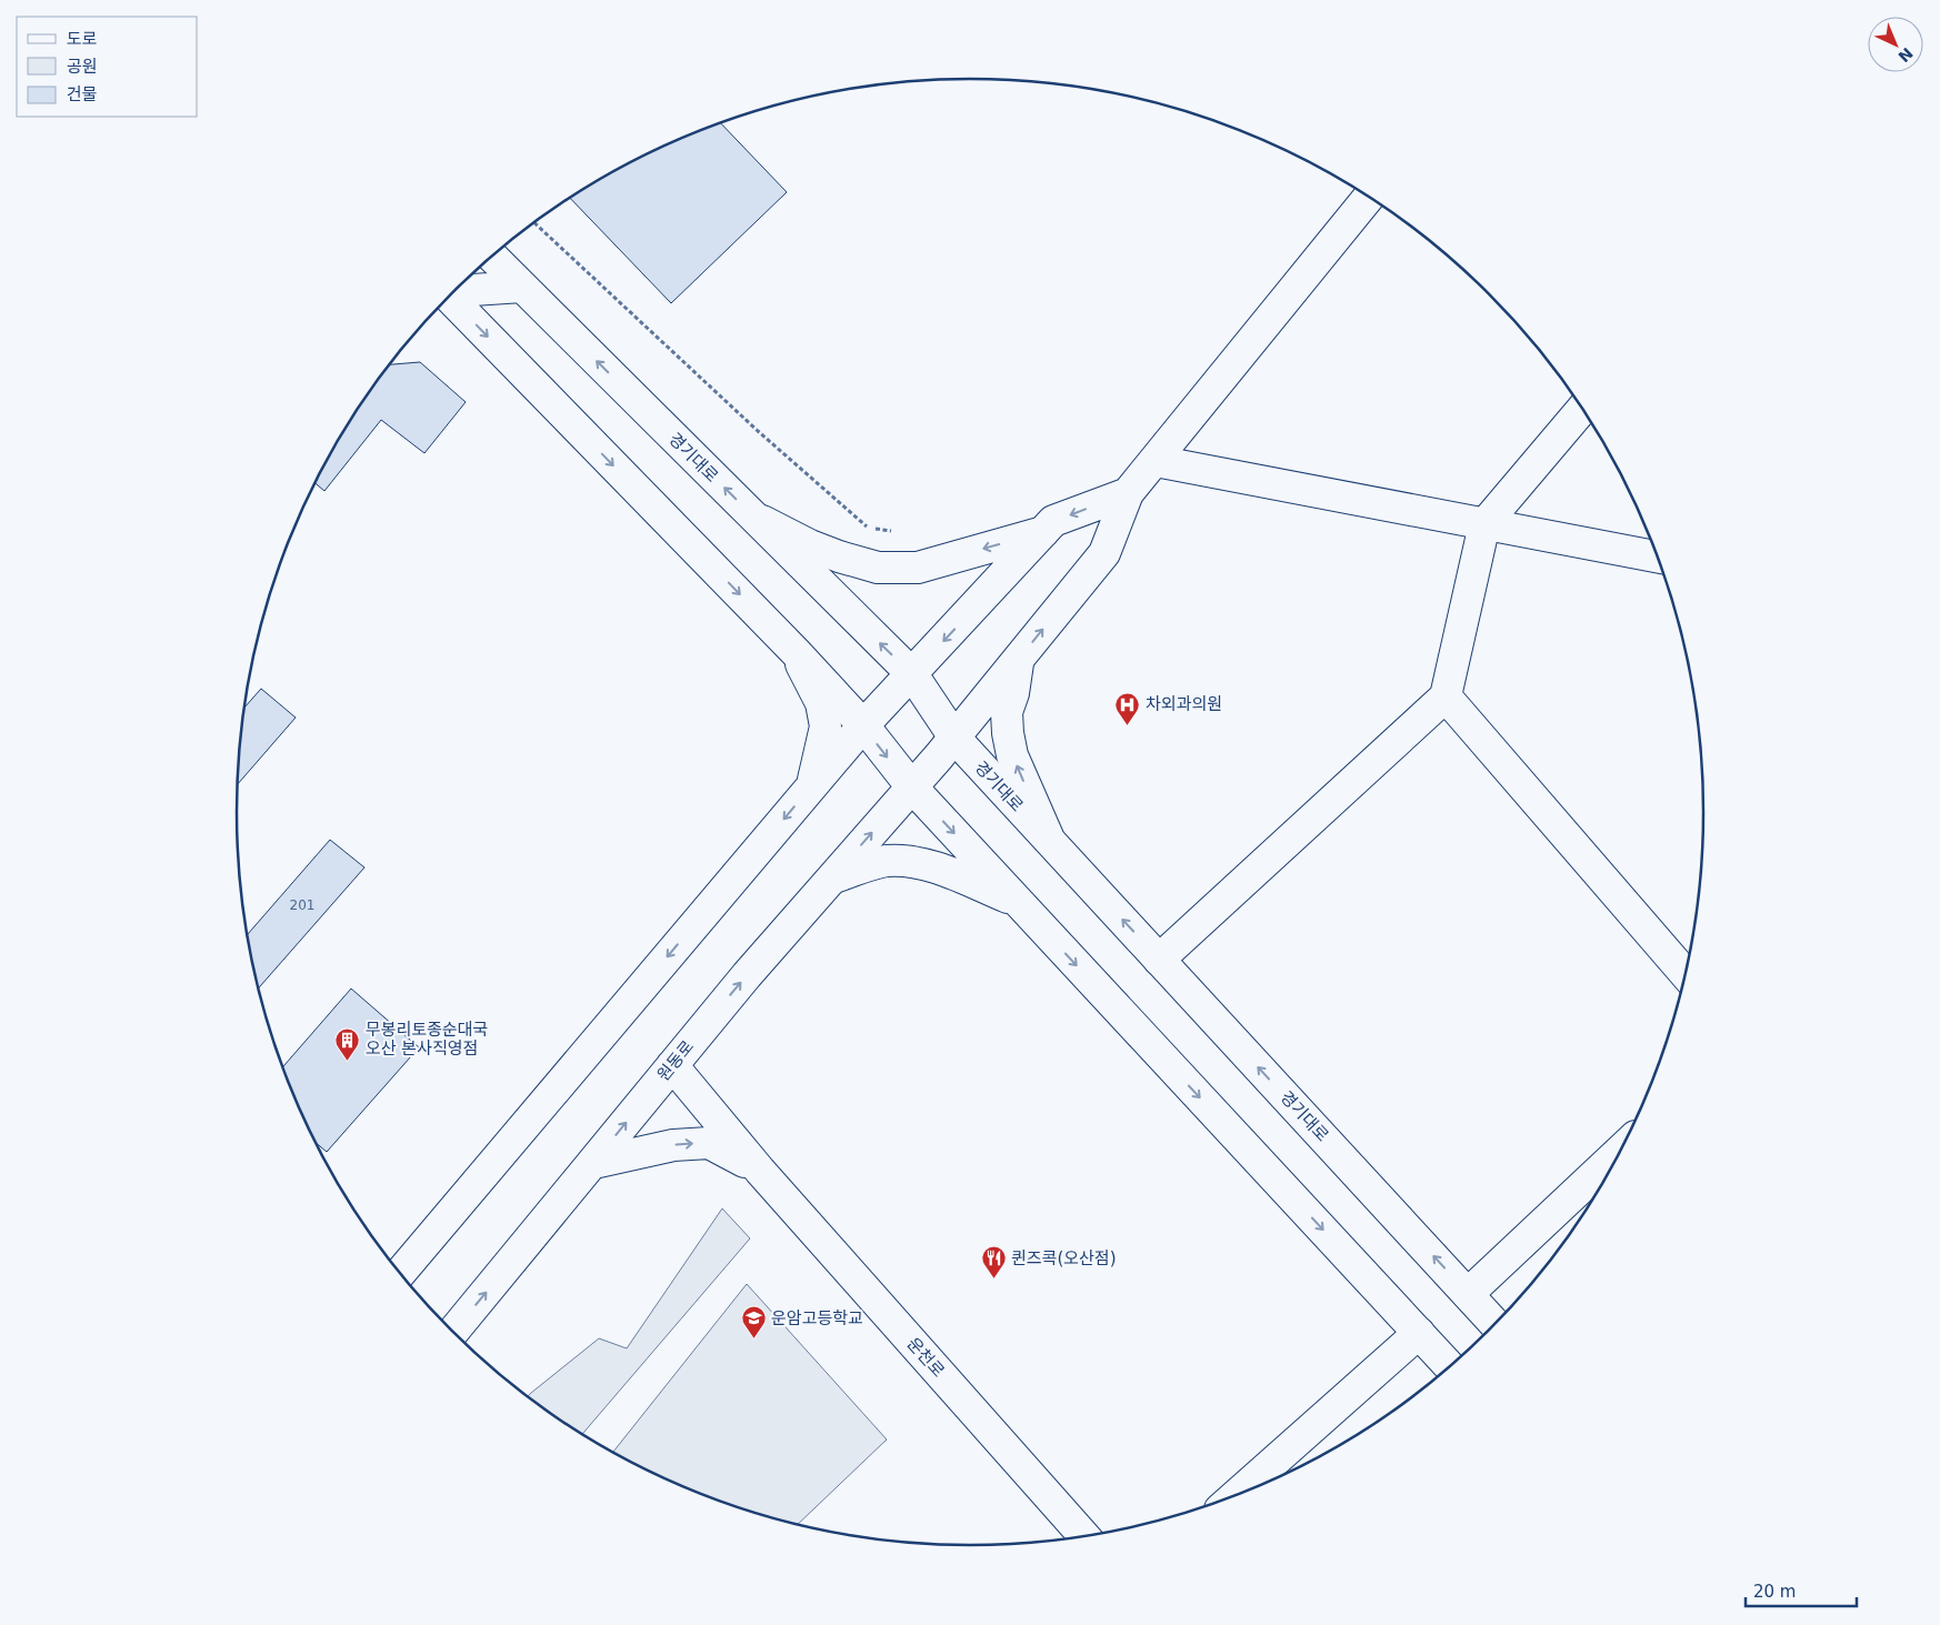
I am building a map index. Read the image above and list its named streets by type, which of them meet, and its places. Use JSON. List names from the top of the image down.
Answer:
{
  "streets": {
    "street": ["경기대로", "원동로", "운천로"]
  },
  "crossings": [
    ["경기대로", "원동로"],
    ["원동로", "운천로"]
  ],
  "places": {
    "hospital": ["차외과의원"],
    "building": ["무봉리토종순대국 오산 본사직영점"],
    "restaurant": ["퀸즈콕(오산점)"],
    "school or university": ["운암고등학교"]
  },
  "house_numbers": ["201"],
  "legend": ["도로", "공원", "건물"],
  "scale_bar": "20 m",
  "north": "bottom right"
}
